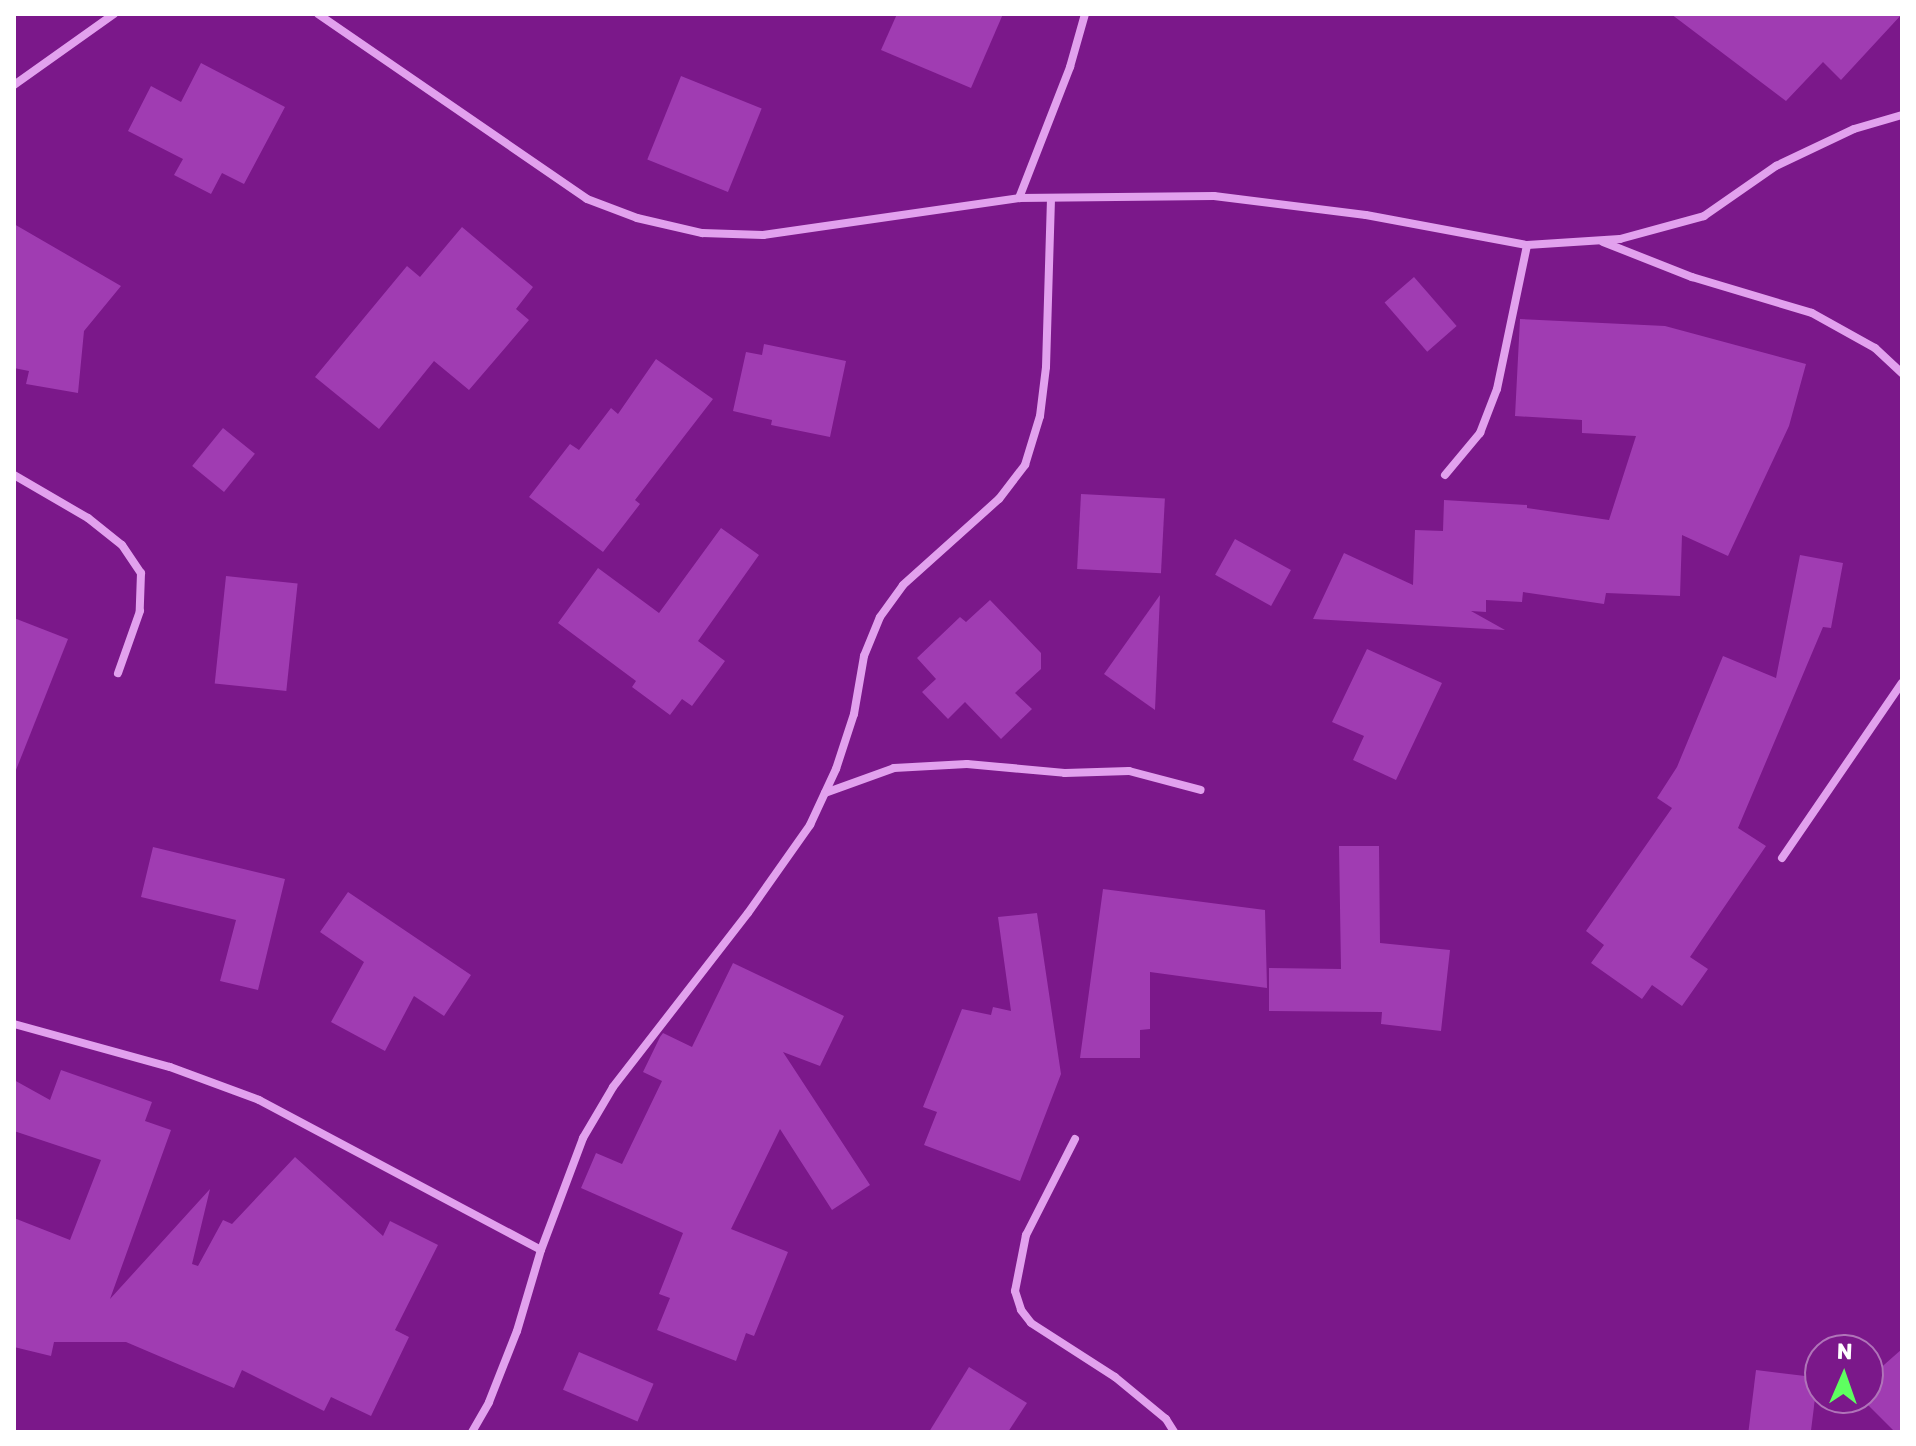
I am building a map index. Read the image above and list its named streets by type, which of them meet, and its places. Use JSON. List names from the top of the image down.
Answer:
{
  "north": "top"
}
